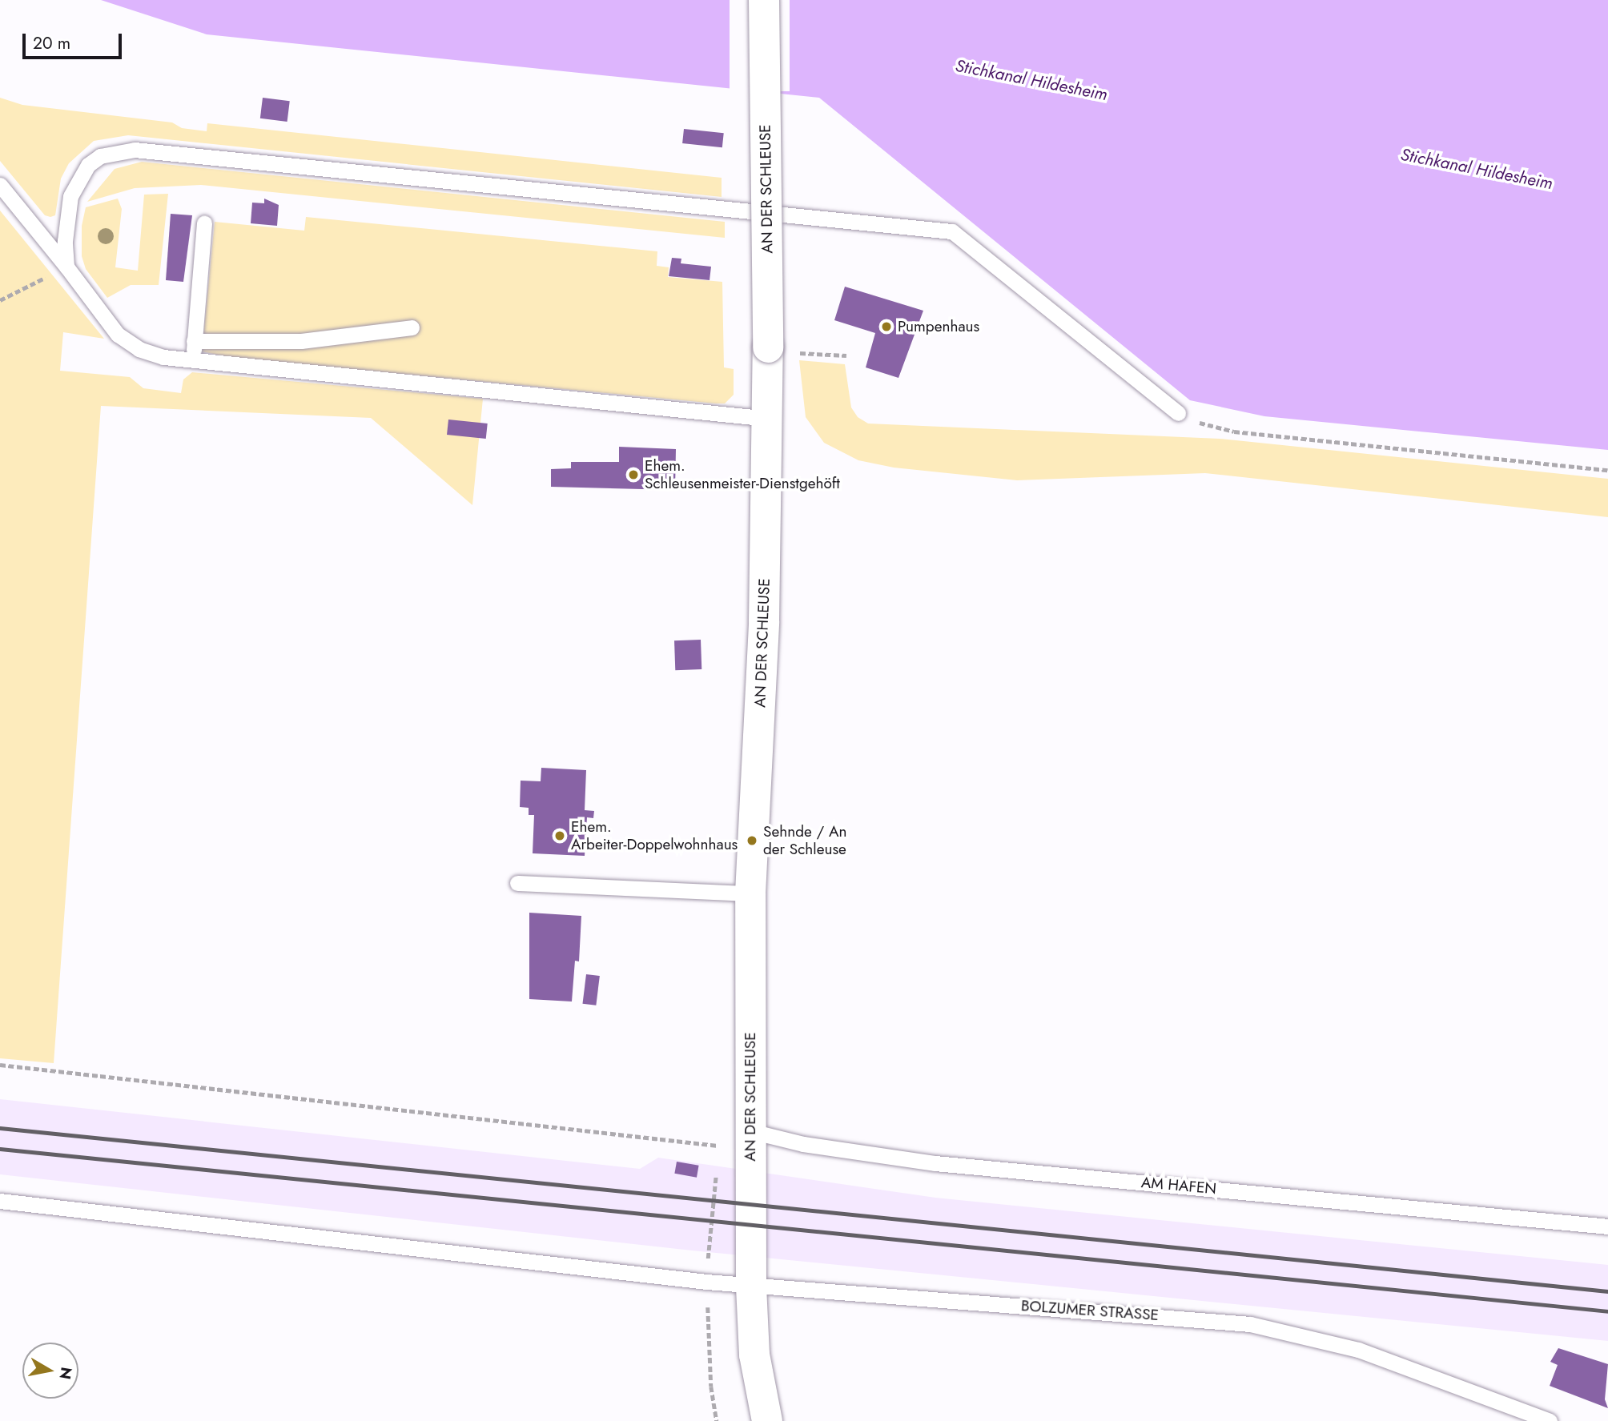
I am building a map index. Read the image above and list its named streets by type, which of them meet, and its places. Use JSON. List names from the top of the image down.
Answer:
{
  "streets": {
    "main road": ["AN DER SCHLEUSE"],
    "lane": ["AM HAFEN", "BOLZUMER STRASSE"]
  },
  "crossings": [
    ["AN DER SCHLEUSE", "AM HAFEN"],
    ["AN DER SCHLEUSE", "BOLZUMER STRASSE"]
  ],
  "water": ["Stichkanal Hildesheim"],
  "places": [
    "Pumpenhaus",
    "Ehem. Schleusenmeister-Dienstgehöft",
    "Ehem. Arbeiter-Doppelwohnhaus",
    "Sehnde / An der Schleuse"
  ],
  "scale_bar": "20 m",
  "north": "right"
}
